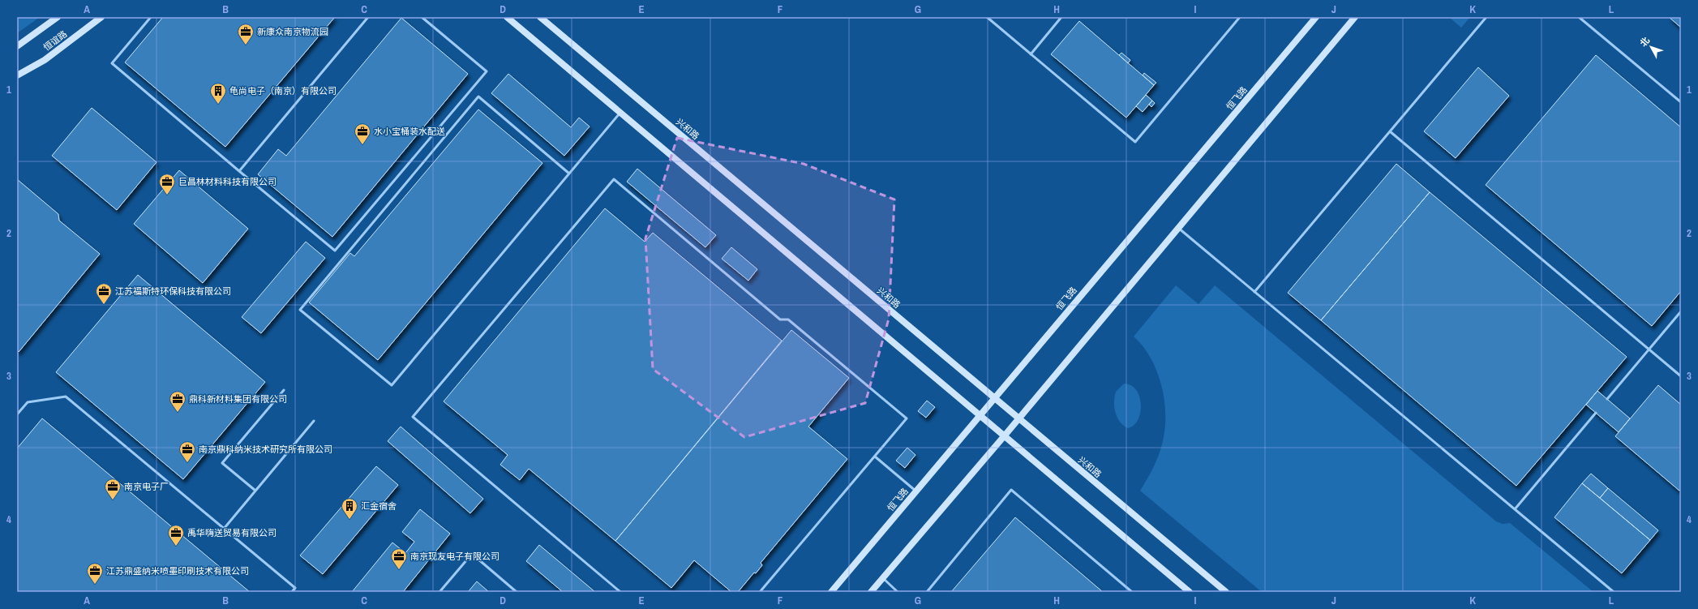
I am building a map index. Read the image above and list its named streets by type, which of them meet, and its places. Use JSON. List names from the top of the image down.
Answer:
{
  "streets": {
    "main road": ["恒谊路", "恒飞路", "兴和路"]
  },
  "crossings": [
    ["恒飞路", "兴和路"]
  ],
  "places": {
    "office": [
      "新康众南京物流园",
      "水小宝桶装水配送",
      "巨昌林材料科技有限公司",
      "江苏福斯特环保科技有限公司",
      "鼎科新材料集团有限公司",
      "南京鼎科纳米技术研究所有限公司",
      "南京电子厂",
      "禹华嗨送贸易有限公司",
      "南京现友电子有限公司",
      "江苏鼎盛纳米喷墨印刷技术有限公司"
    ],
    "building": ["龟尚电子（南京）有限公司", "汇金宿舍"]
  },
  "north": "top left",
  "grid": {
    "columns": [
      "A",
      "B",
      "C",
      "D",
      "E",
      "F",
      "G",
      "H",
      "I",
      "J",
      "K",
      "L"
    ],
    "rows": [
      "1",
      "2",
      "3",
      "4"
    ]
  }
}
